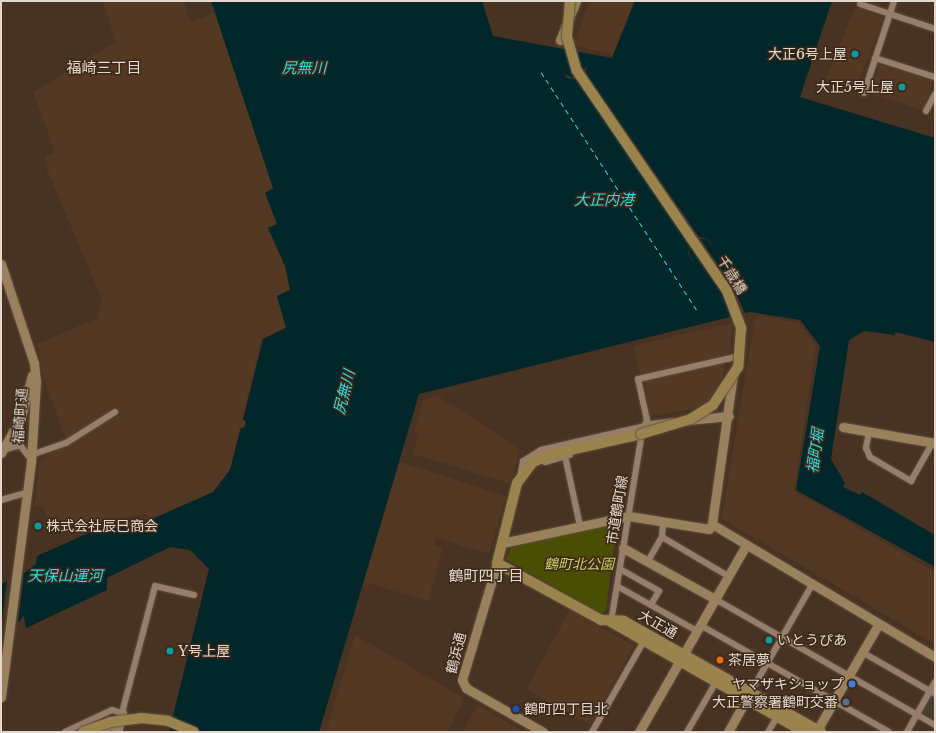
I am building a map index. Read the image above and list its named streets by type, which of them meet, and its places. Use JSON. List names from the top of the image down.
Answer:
{
  "streets": {
    "main road": ["千歳橋", "大正通"],
    "street": ["福崎町通", "市道鶴町線", "鶴浜通"]
  },
  "crossings": [
    ["市道鶴町線", "大正通"]
  ],
  "districts": ["福崎三丁目", "鶴町四丁目"],
  "water": [
    "尻無川",
    "大正内港",
    "福町堀",
    "天保山運河"
  ],
  "parks": ["鶴町北公園"],
  "places": [
    "大正6号上屋",
    "大正5号上屋",
    "株式会社辰巳商会",
    "いとうぴあ",
    "Y号上屋",
    "茶居夢",
    "ヤマザキショップ",
    "大正警察署鶴町交番",
    "鶴町四丁目北"
  ]
}
